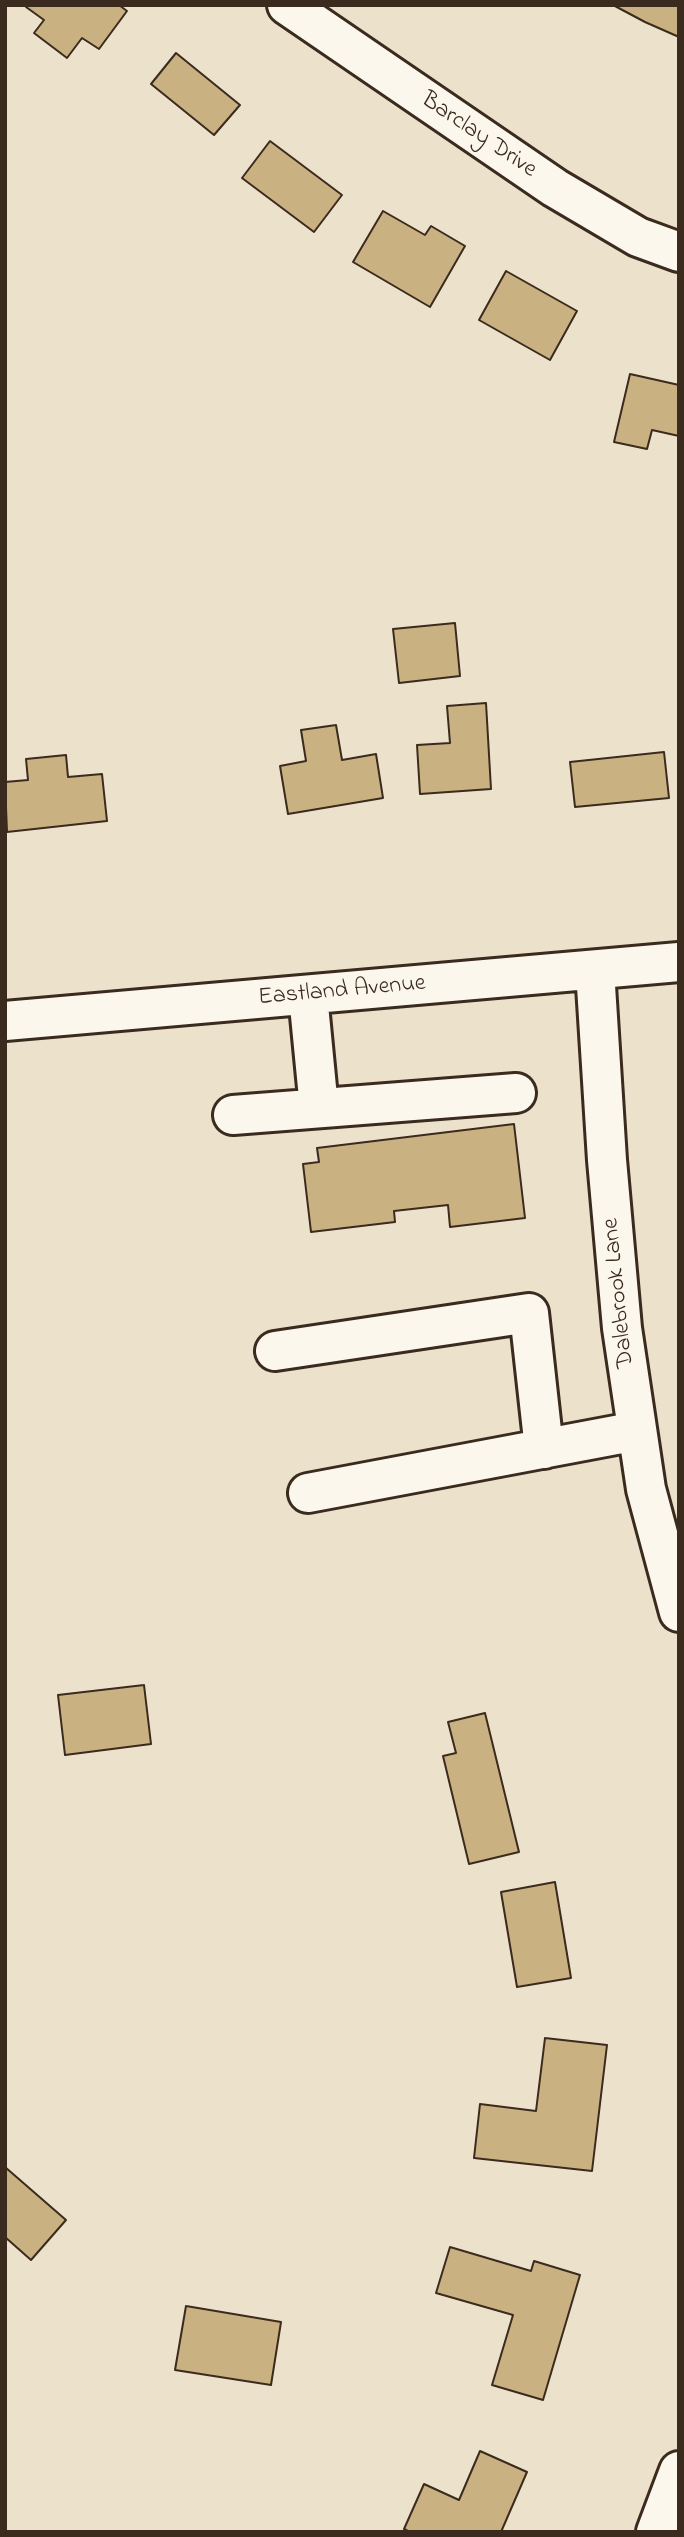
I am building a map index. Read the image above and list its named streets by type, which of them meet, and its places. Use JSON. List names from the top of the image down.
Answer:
{
  "streets": {
    "street": ["Barclay Drive", "Eastland Avenue", "Dalebrook Lane"]
  },
  "crossings": [
    ["Eastland Avenue", "Dalebrook Lane"]
  ]
}
